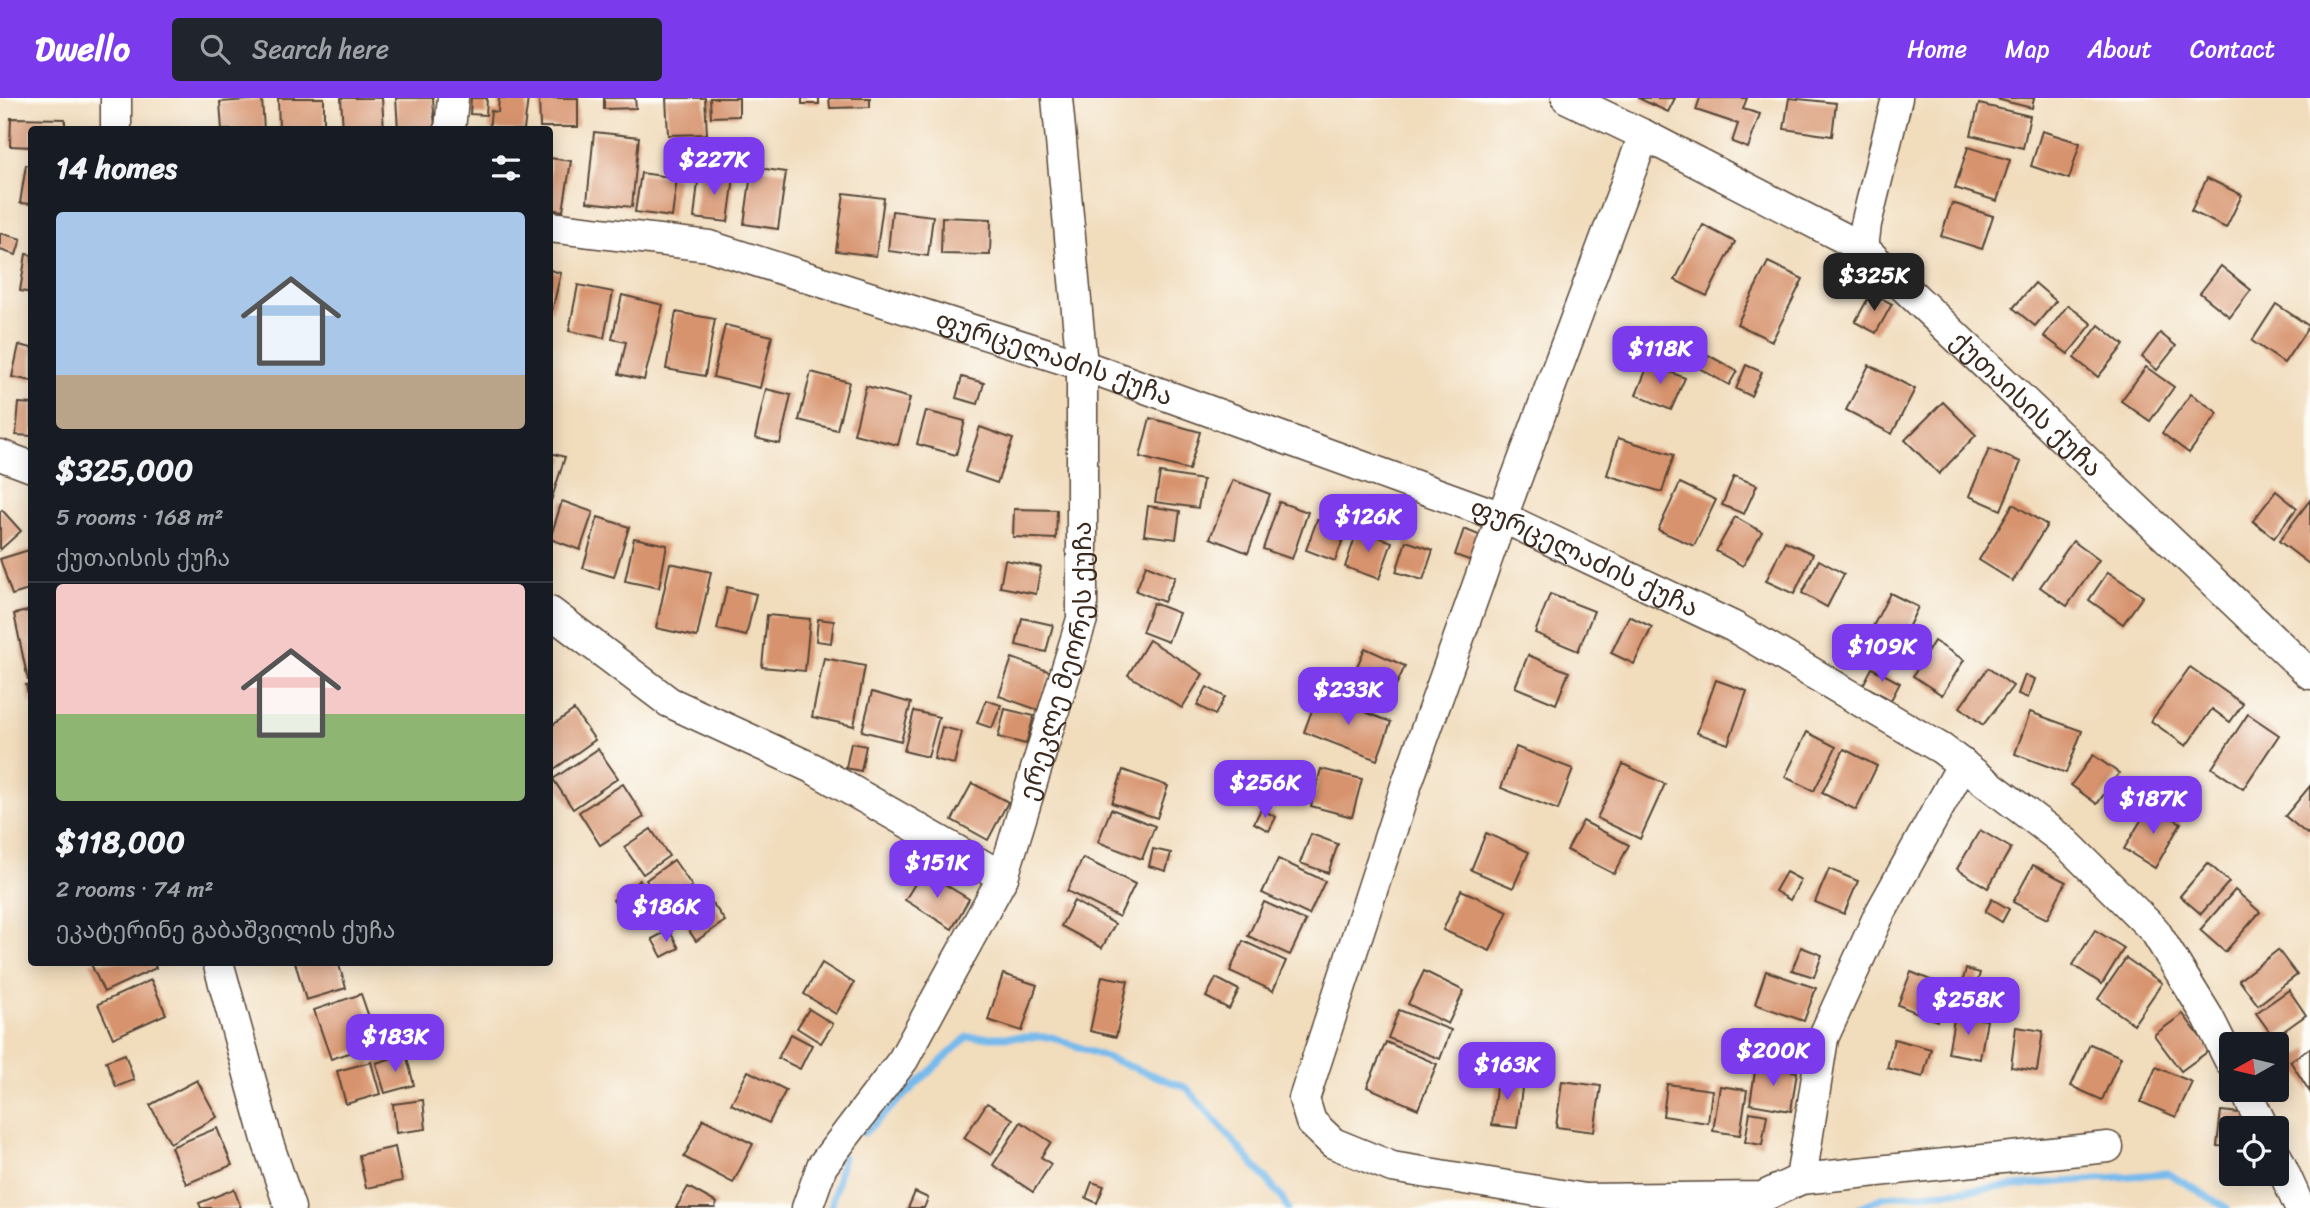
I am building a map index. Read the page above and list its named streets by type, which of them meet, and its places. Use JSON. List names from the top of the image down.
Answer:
{
  "streets": {
    "street": ["ფურცელაძის ქუჩა", "ქუთაისის ქუჩა", "ერეკლე მეორეს ქუჩა"]
  },
  "crossings": [
    ["ფურცელაძის ქუჩა", "ერეკლე მეორეს ქუჩა"]
  ],
  "north": "left",
  "page": {
    "header": "Dwello",
    "search": "Search here",
    "nav": [
      "Home",
      "Map",
      "About",
      "Contact"
    ],
    "heading": "14 homes",
    "price": [
      "$227K",
      "$325K",
      "$118K",
      "$126K",
      "$109K",
      "$233K",
      "$256K",
      "$187K",
      "$151K",
      "$186K",
      "$258K",
      "$183K",
      "$200K",
      "$163K"
    ],
    "list": [
      {
        "name": "$325,000",
        "note": "5 rooms · 168 m² · ქუთაისის ქუჩა"
      },
      {
        "name": "$118,000",
        "note": "2 rooms · 74 m² · ეკატერინე გაბაშვილის ქუჩა"
      }
    ]
  }
}
